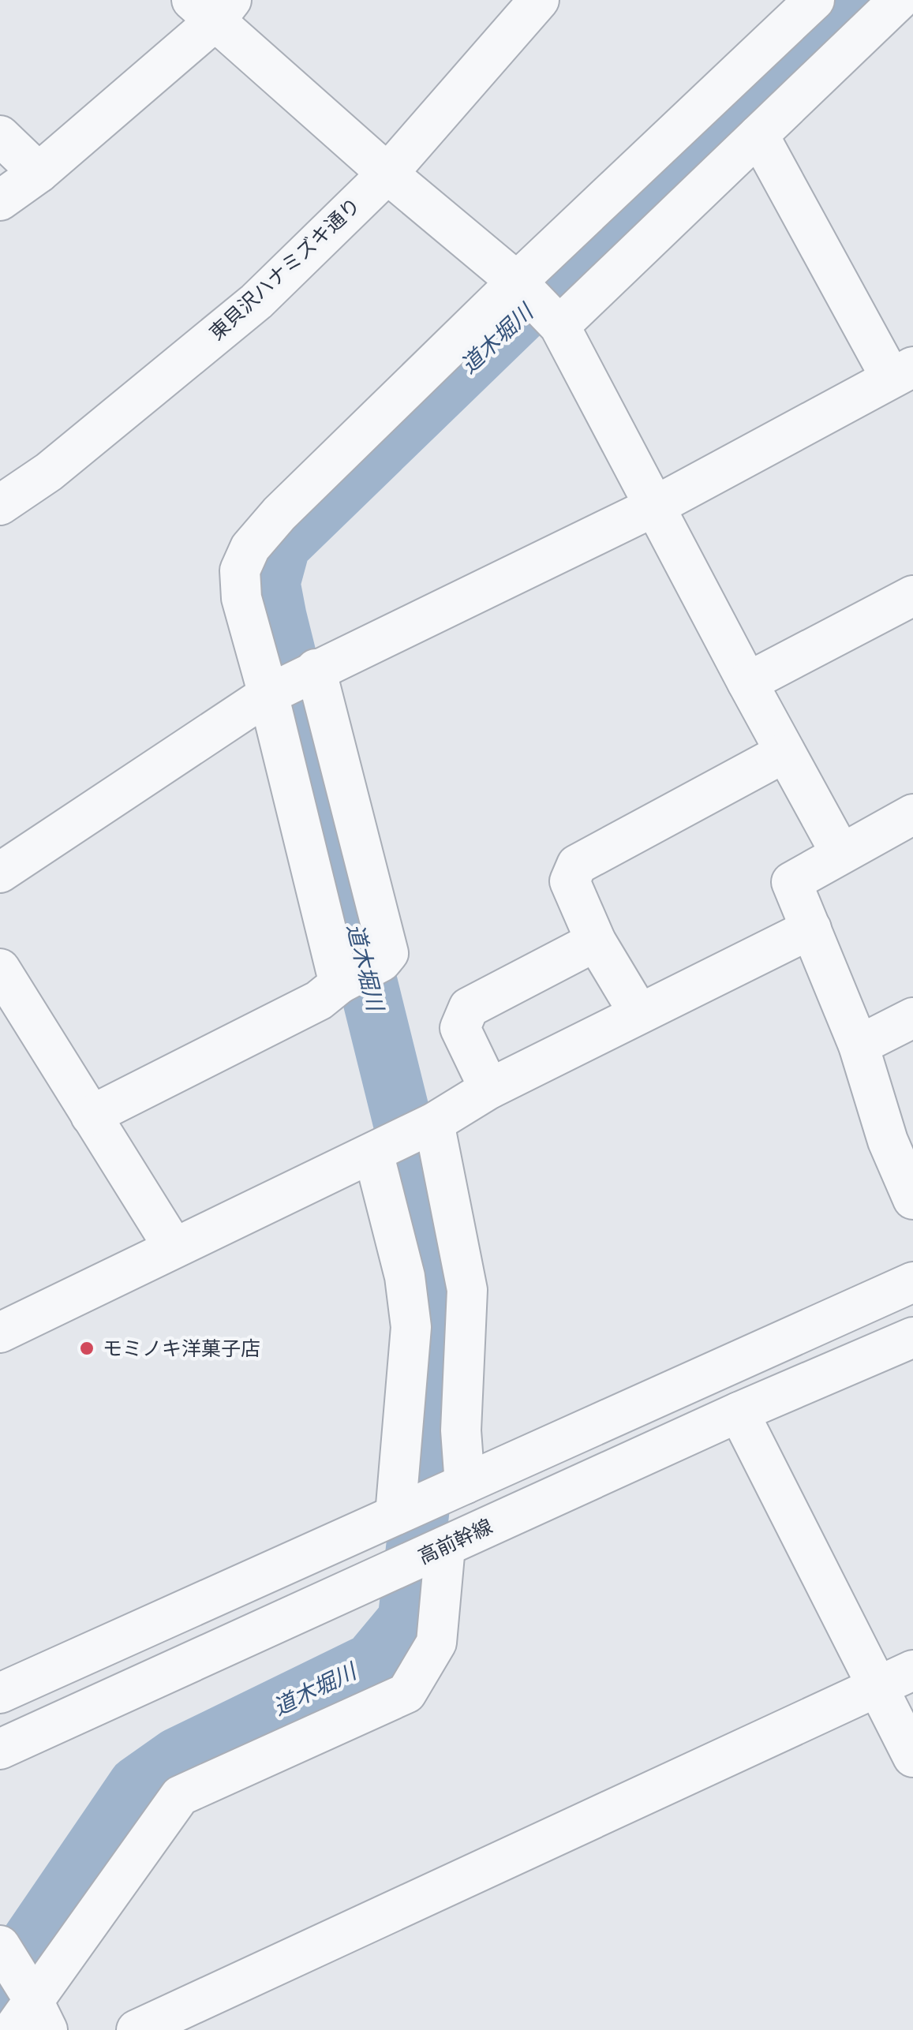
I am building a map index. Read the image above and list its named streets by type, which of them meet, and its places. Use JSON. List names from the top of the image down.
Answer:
{
  "streets": {
    "street": ["東貝沢ハナミズキ通り", "高前幹線"]
  },
  "water": ["道木堀川"],
  "places": ["モミノキ洋菓子店"]
}
